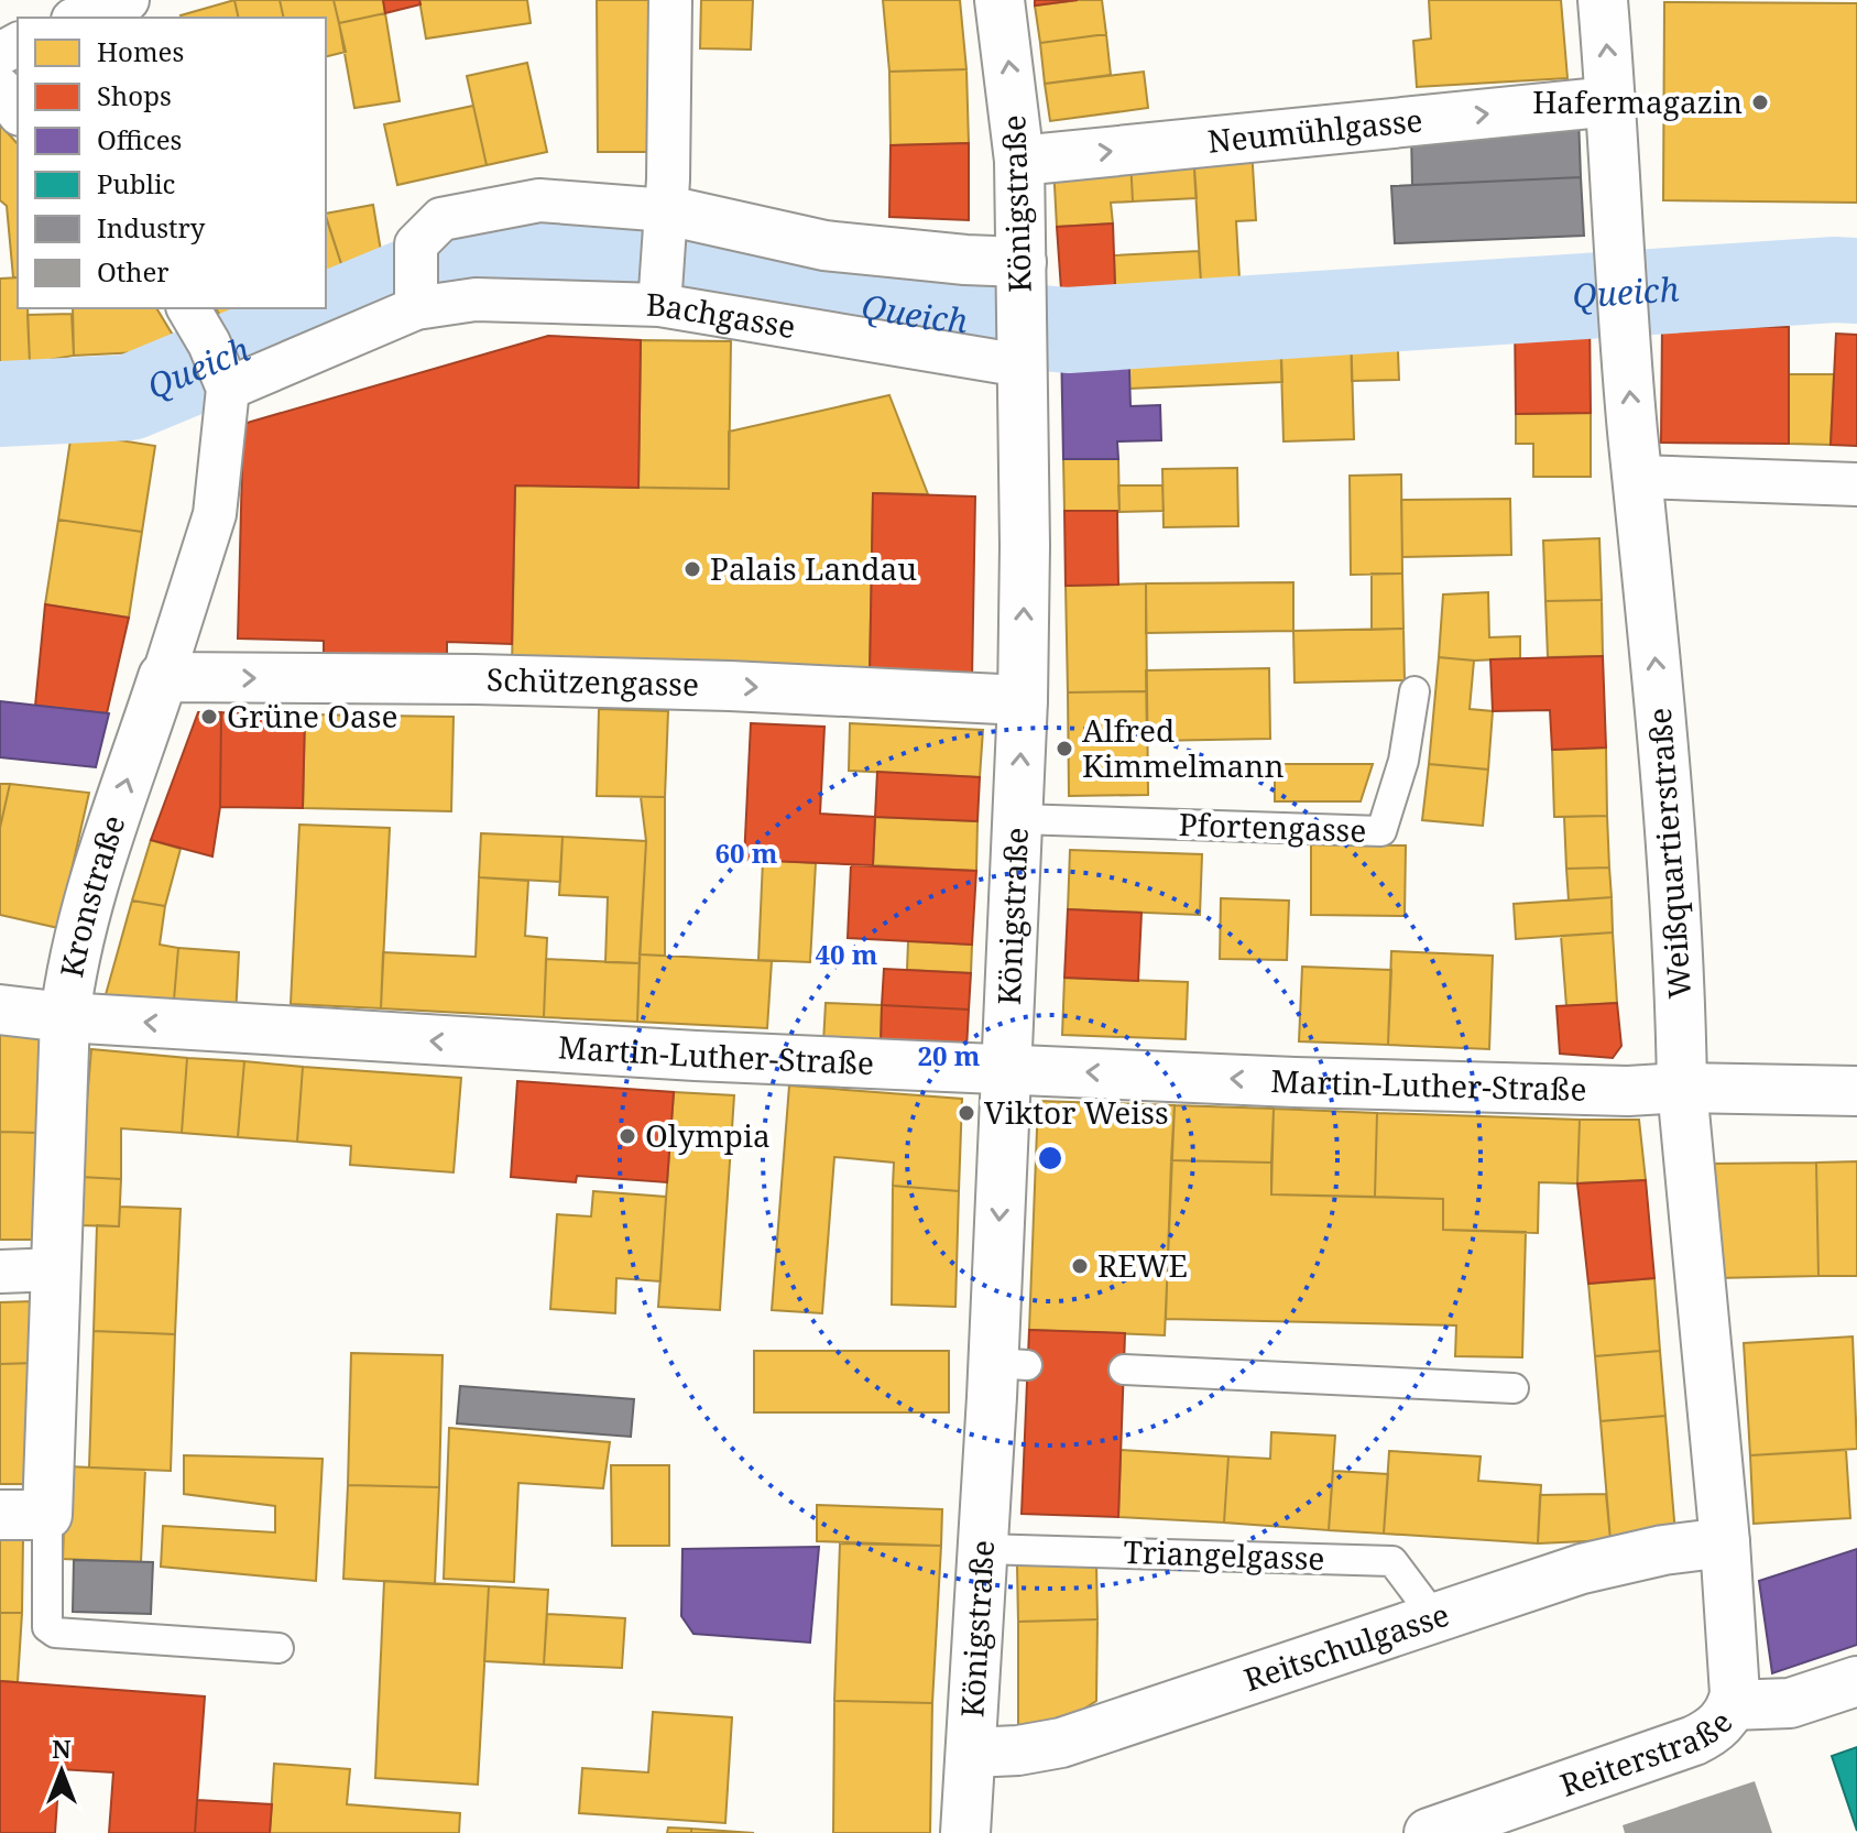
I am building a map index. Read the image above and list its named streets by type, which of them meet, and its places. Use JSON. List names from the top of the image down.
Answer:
{
  "streets": {
    "street": [
      "Neumühlgasse",
      "Königstraße",
      "Bachgasse",
      "Schützengasse",
      "Weißquartierstraße",
      "Kronstraße",
      "Martin-Luther-Straße",
      "Reitschulgasse",
      "Reiterstraße"
    ],
    "lane": ["Pfortengasse", "Triangelgasse"]
  },
  "crossings": [
    ["Neumühlgasse", "Königstraße"],
    ["Neumühlgasse", "Weißquartierstraße"],
    ["Königstraße", "Bachgasse"],
    ["Königstraße", "Schützengasse"],
    ["Königstraße", "Pfortengasse"],
    ["Königstraße", "Martin-Luther-Straße"],
    ["Königstraße", "Triangelgasse"],
    ["Königstraße", "Reitschulgasse"],
    ["Bachgasse", "Kronstraße"],
    ["Schützengasse", "Kronstraße"],
    ["Weißquartierstraße", "Martin-Luther-Straße"],
    ["Weißquartierstraße", "Reitschulgasse"],
    ["Weißquartierstraße", "Reiterstraße"],
    ["Kronstraße", "Martin-Luther-Straße"],
    ["Triangelgasse", "Reitschulgasse"]
  ],
  "one_way": [
    "Neumühlgasse",
    "Schützengasse",
    "Weißquartierstraße",
    "Martin-Luther-Straße"
  ],
  "water": ["Queich"],
  "places": [
    "Hafermagazin",
    "Palais Landau",
    "Grüne Oase",
    "Alfred Kimmelmann",
    "Viktor Weiss",
    "Olympia",
    "REWE"
  ],
  "legend": [
    "Homes",
    "Shops",
    "Offices",
    "Public",
    "Industry",
    "Other"
  ],
  "north": "top",
  "rings": ["60 m", "40 m", "20 m"]
}
